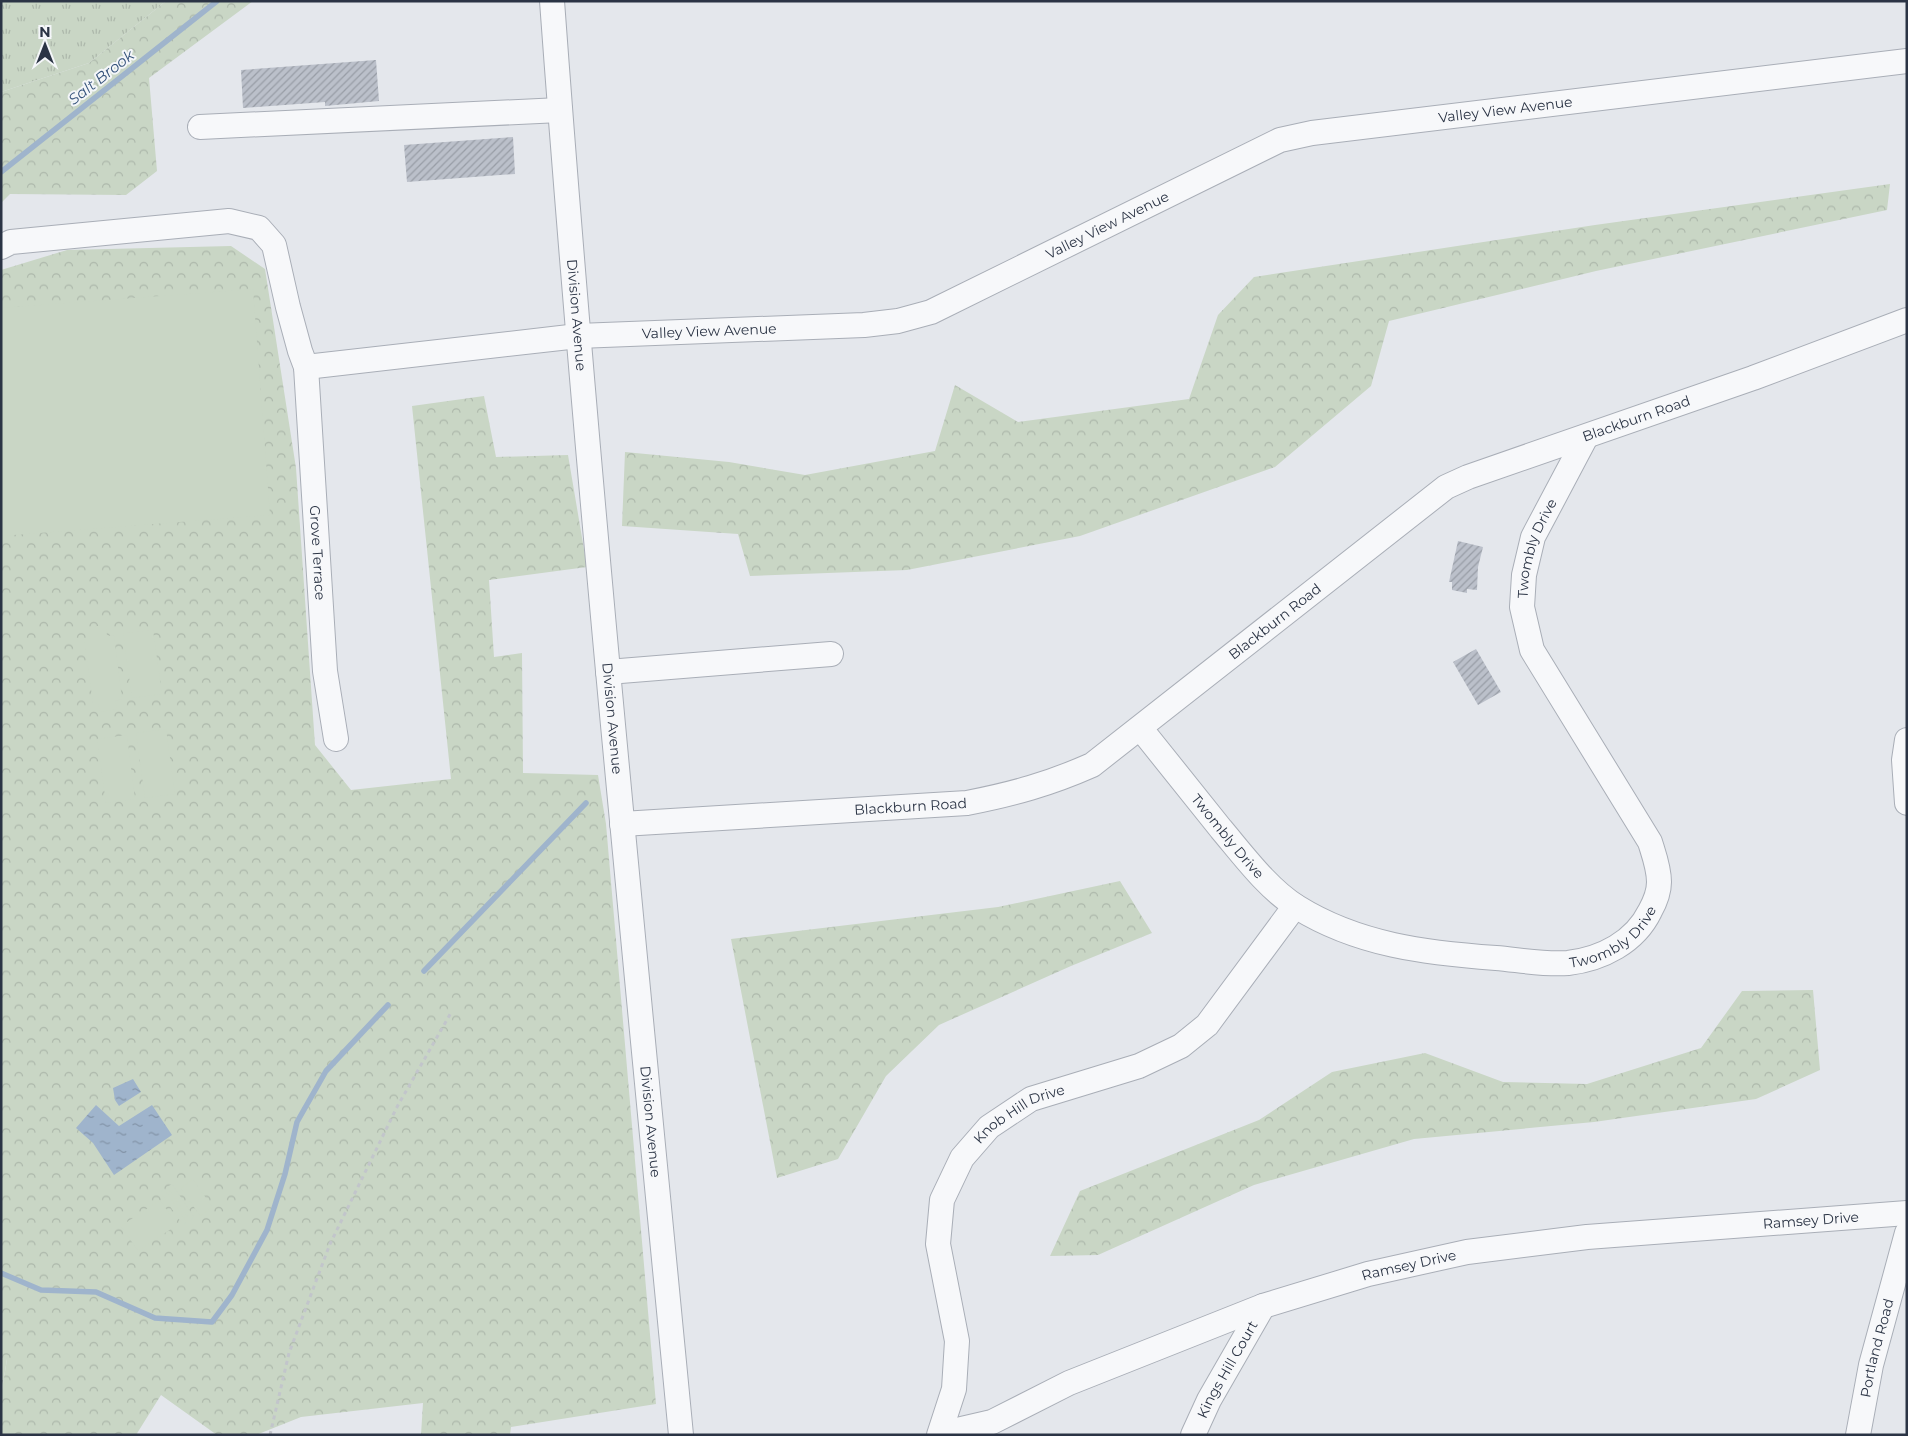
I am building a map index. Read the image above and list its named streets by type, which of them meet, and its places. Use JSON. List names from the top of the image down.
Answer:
{
  "streets": {
    "street": [
      "Valley View Avenue",
      "Division Avenue",
      "Blackburn Road",
      "Twombly Drive",
      "Grove Terrace",
      "Knob Hill Drive",
      "Ramsey Drive",
      "Portland Road",
      "Kings Hill Court"
    ]
  },
  "crossings": [
    ["Valley View Avenue", "Division Avenue"],
    ["Valley View Avenue", "Grove Terrace"],
    ["Division Avenue", "Blackburn Road"],
    ["Blackburn Road", "Twombly Drive"],
    ["Twombly Drive", "Knob Hill Drive"],
    ["Knob Hill Drive", "Ramsey Drive"],
    ["Ramsey Drive", "Kings Hill Court"]
  ],
  "water": ["Salt Brook"],
  "north": "top"
}
